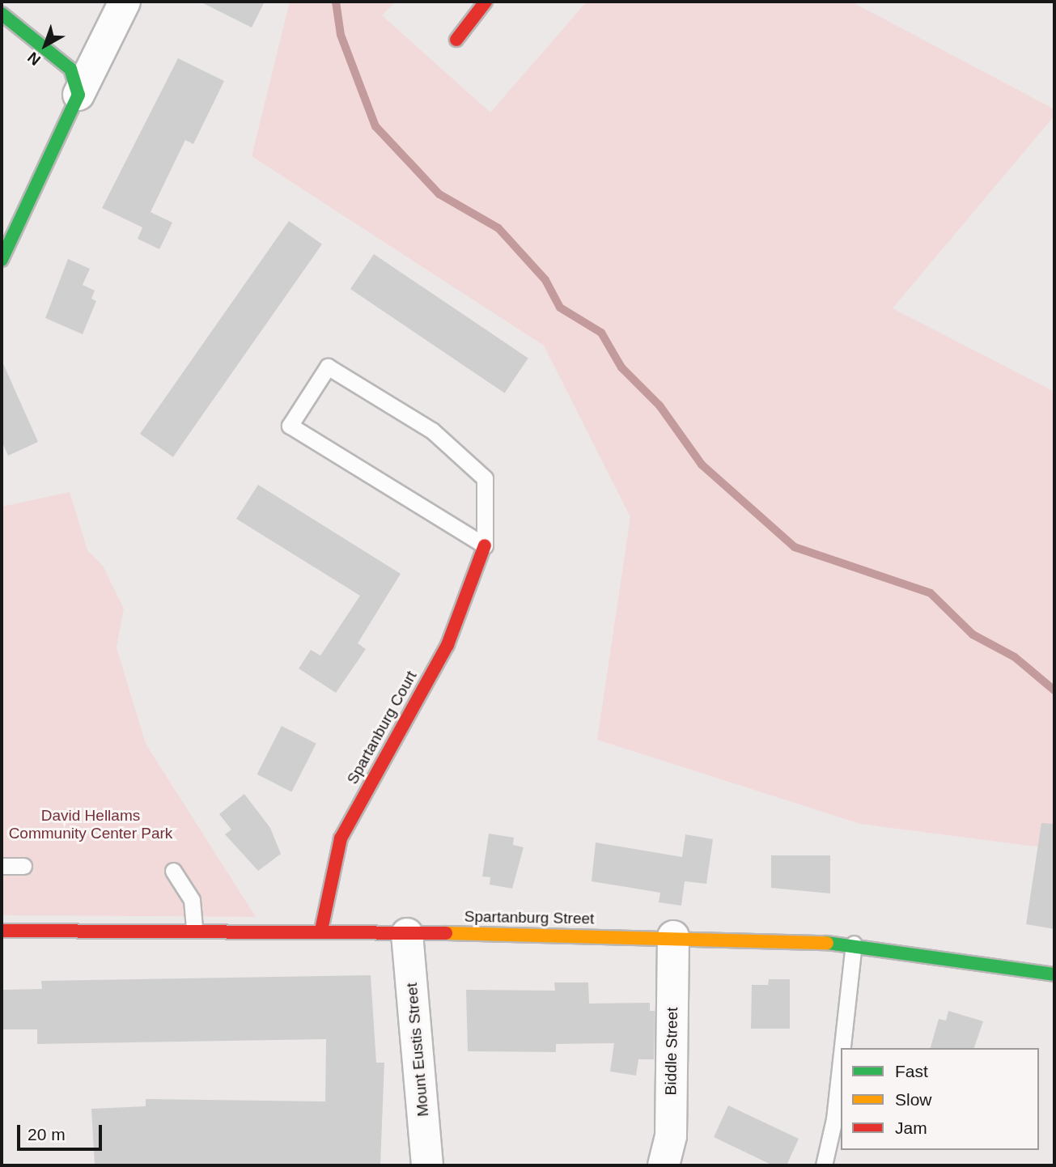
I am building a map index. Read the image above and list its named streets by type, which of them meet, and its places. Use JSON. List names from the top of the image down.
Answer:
{
  "streets": {
    "street": [
      "Spartanburg Court",
      "Spartanburg Street",
      "Mount Eustis Street",
      "Biddle Street"
    ]
  },
  "crossings": [
    ["Spartanburg Court", "Spartanburg Street"],
    ["Spartanburg Street", "Mount Eustis Street"],
    ["Spartanburg Street", "Biddle Street"]
  ],
  "parks": ["David Hellams Community Center Park"],
  "legend": ["Fast", "Slow", "Jam"],
  "scale_bar": "20 m",
  "north": "bottom left"
}
